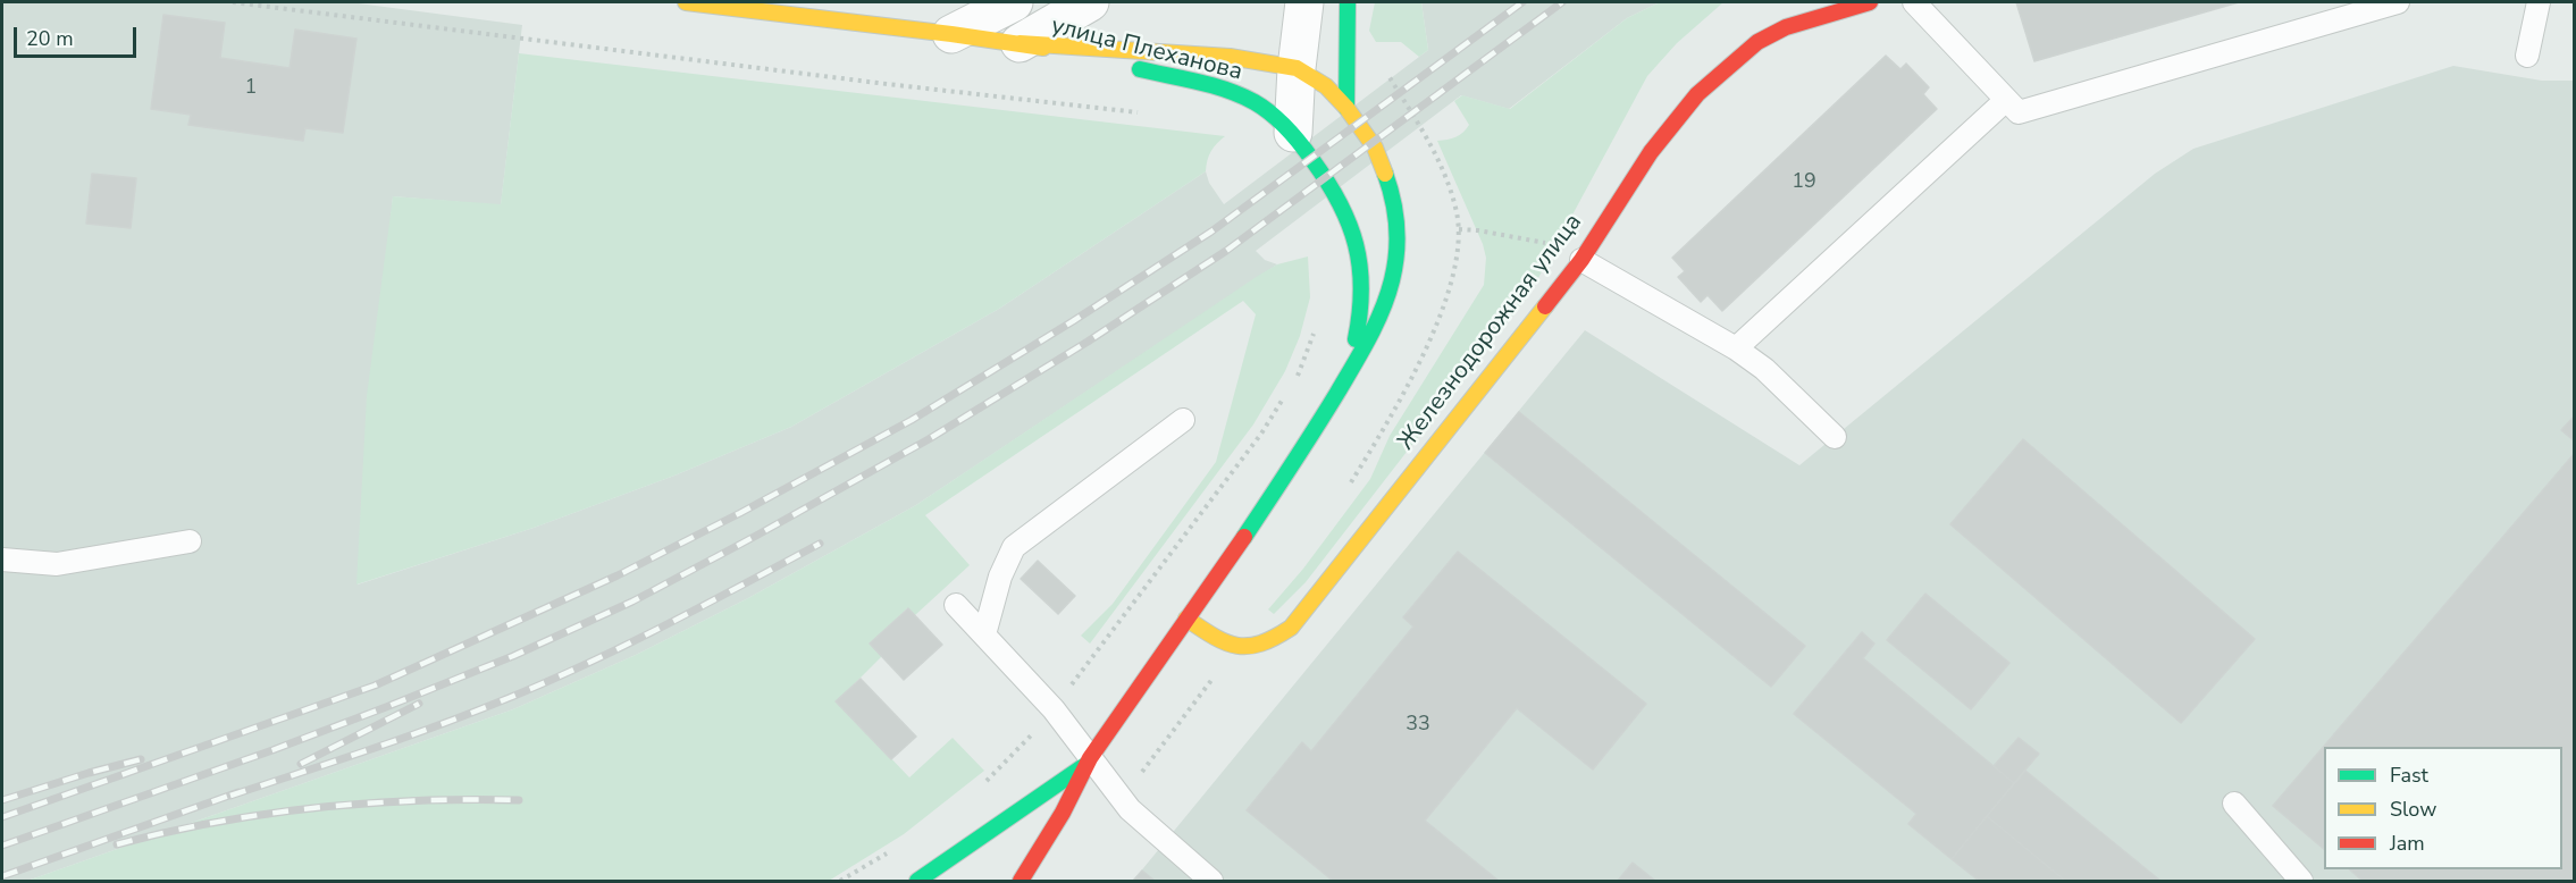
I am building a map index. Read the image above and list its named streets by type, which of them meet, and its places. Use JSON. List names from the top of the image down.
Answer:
{
  "streets": {
    "main road": ["улица Плеханова", "Железнодорожная улица"]
  },
  "house_numbers": ["1", "19", "33"],
  "legend": ["Fast", "Slow", "Jam"],
  "scale_bar": "20 m"
}
